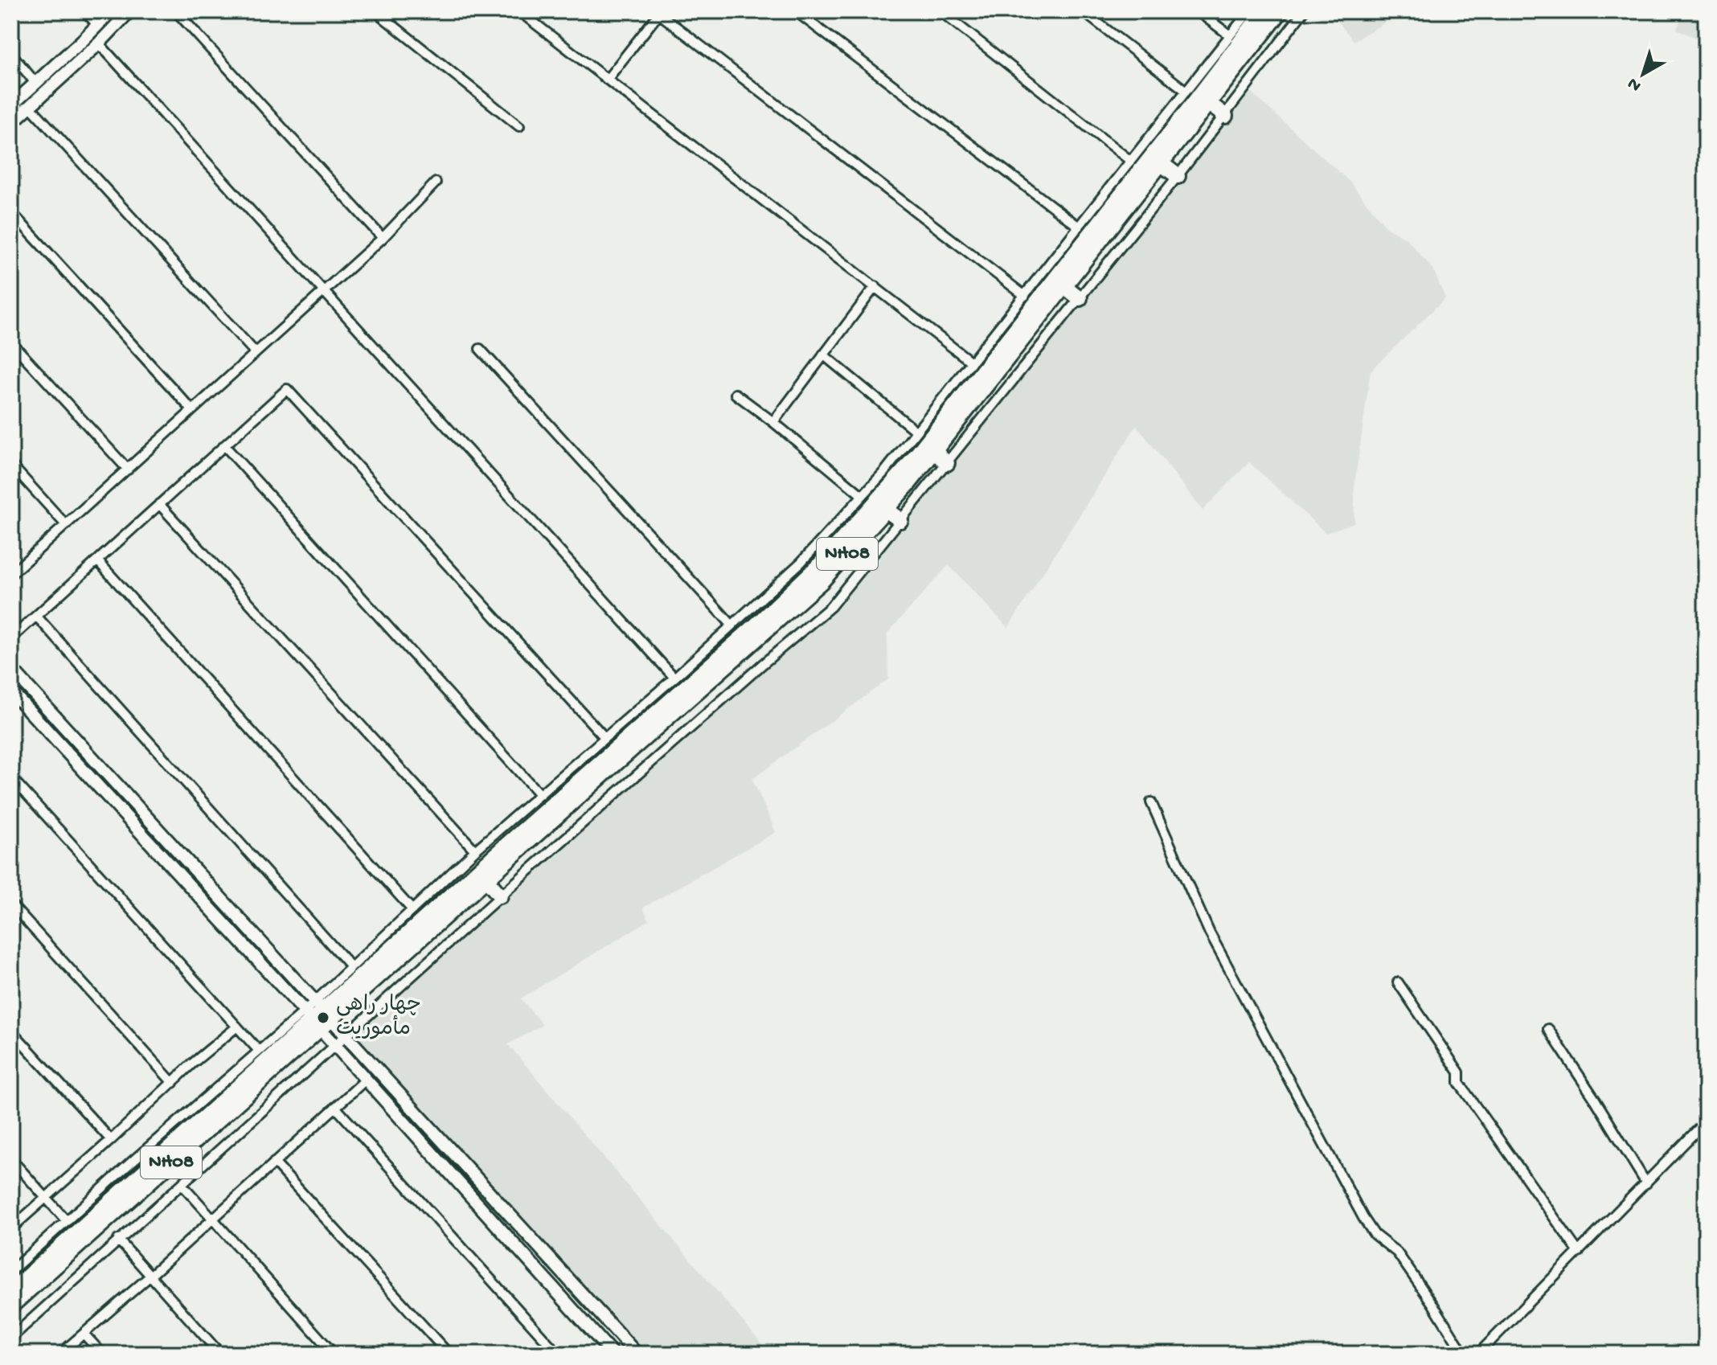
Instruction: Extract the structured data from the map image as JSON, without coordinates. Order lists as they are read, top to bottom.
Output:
{
  "streets": {
    "highway": ["NH08"]
  },
  "places": ["چهار راهی مأموریت"],
  "north": "bottom left"
}
